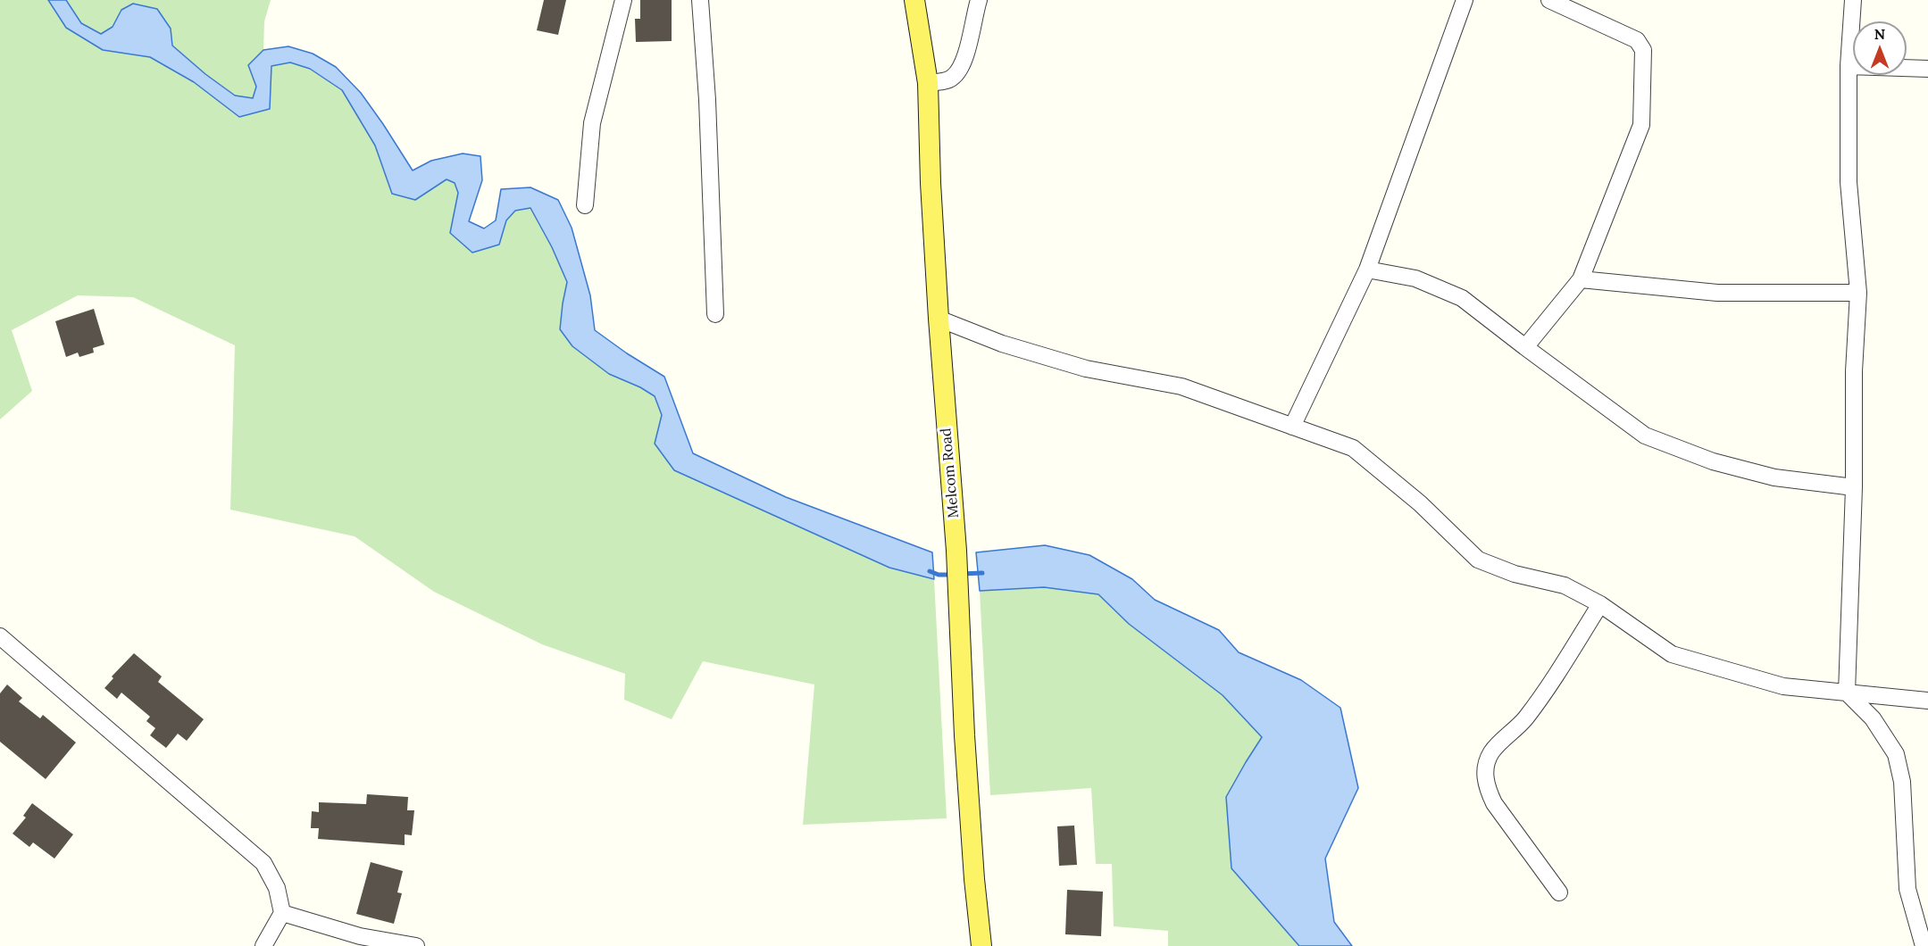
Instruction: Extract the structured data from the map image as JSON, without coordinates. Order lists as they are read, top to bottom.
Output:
{
  "streets": {
    "main road": ["Melcom Road"]
  },
  "north": "top"
}
